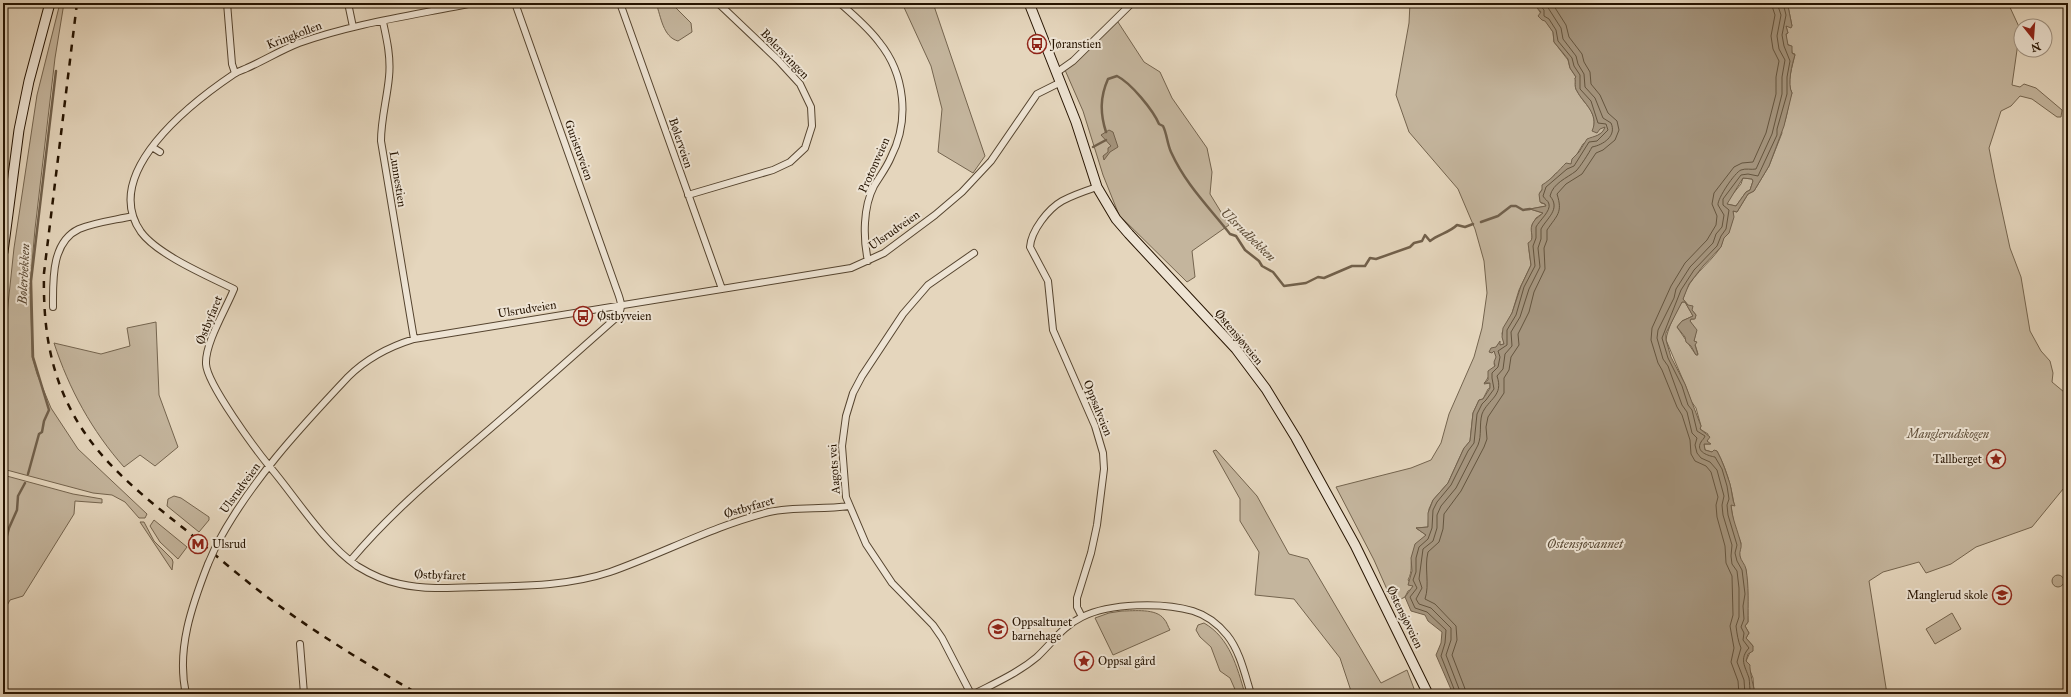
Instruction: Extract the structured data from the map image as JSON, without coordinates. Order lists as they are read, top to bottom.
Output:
{
  "streets": {
    "main road": ["Østensjøveien"],
    "street": [
      "Kringkollen",
      "Bølersvingen",
      "Bølerveien",
      "Guristuveien",
      "Protonveien",
      "Lunnestien",
      "Ulsrudveien",
      "Østbyfaret",
      "Oppsalveien",
      "Aagots vei"
    ]
  },
  "crossings": [
    ["Kringkollen", "Lunnestien"],
    ["Kringkollen", "Østbyfaret"],
    ["Bølersvingen", "Bølerveien"],
    ["Bølerveien", "Ulsrudveien"],
    ["Guristuveien", "Ulsrudveien"],
    ["Protonveien", "Ulsrudveien"],
    ["Lunnestien", "Ulsrudveien"],
    ["Ulsrudveien", "Østbyfaret"],
    ["Ulsrudveien", "Østensjøveien"],
    ["Østbyfaret", "Aagots vei"],
    ["Østensjøveien", "Oppsalveien"]
  ],
  "water": ["Ulsrudbekken", "Bølerbekken", "Østensjøvannet"],
  "parks": ["Manglerudskogen"],
  "places": {
    "bus stop": ["Jøranstien", "Østbyveien"],
    "place": ["Tallberget", "Oppsal gård"],
    "metro station": ["Ulsrud"],
    "school or university": ["Manglerud skole", "Oppsaltunet barnehage"]
  },
  "north": "bottom"
}
